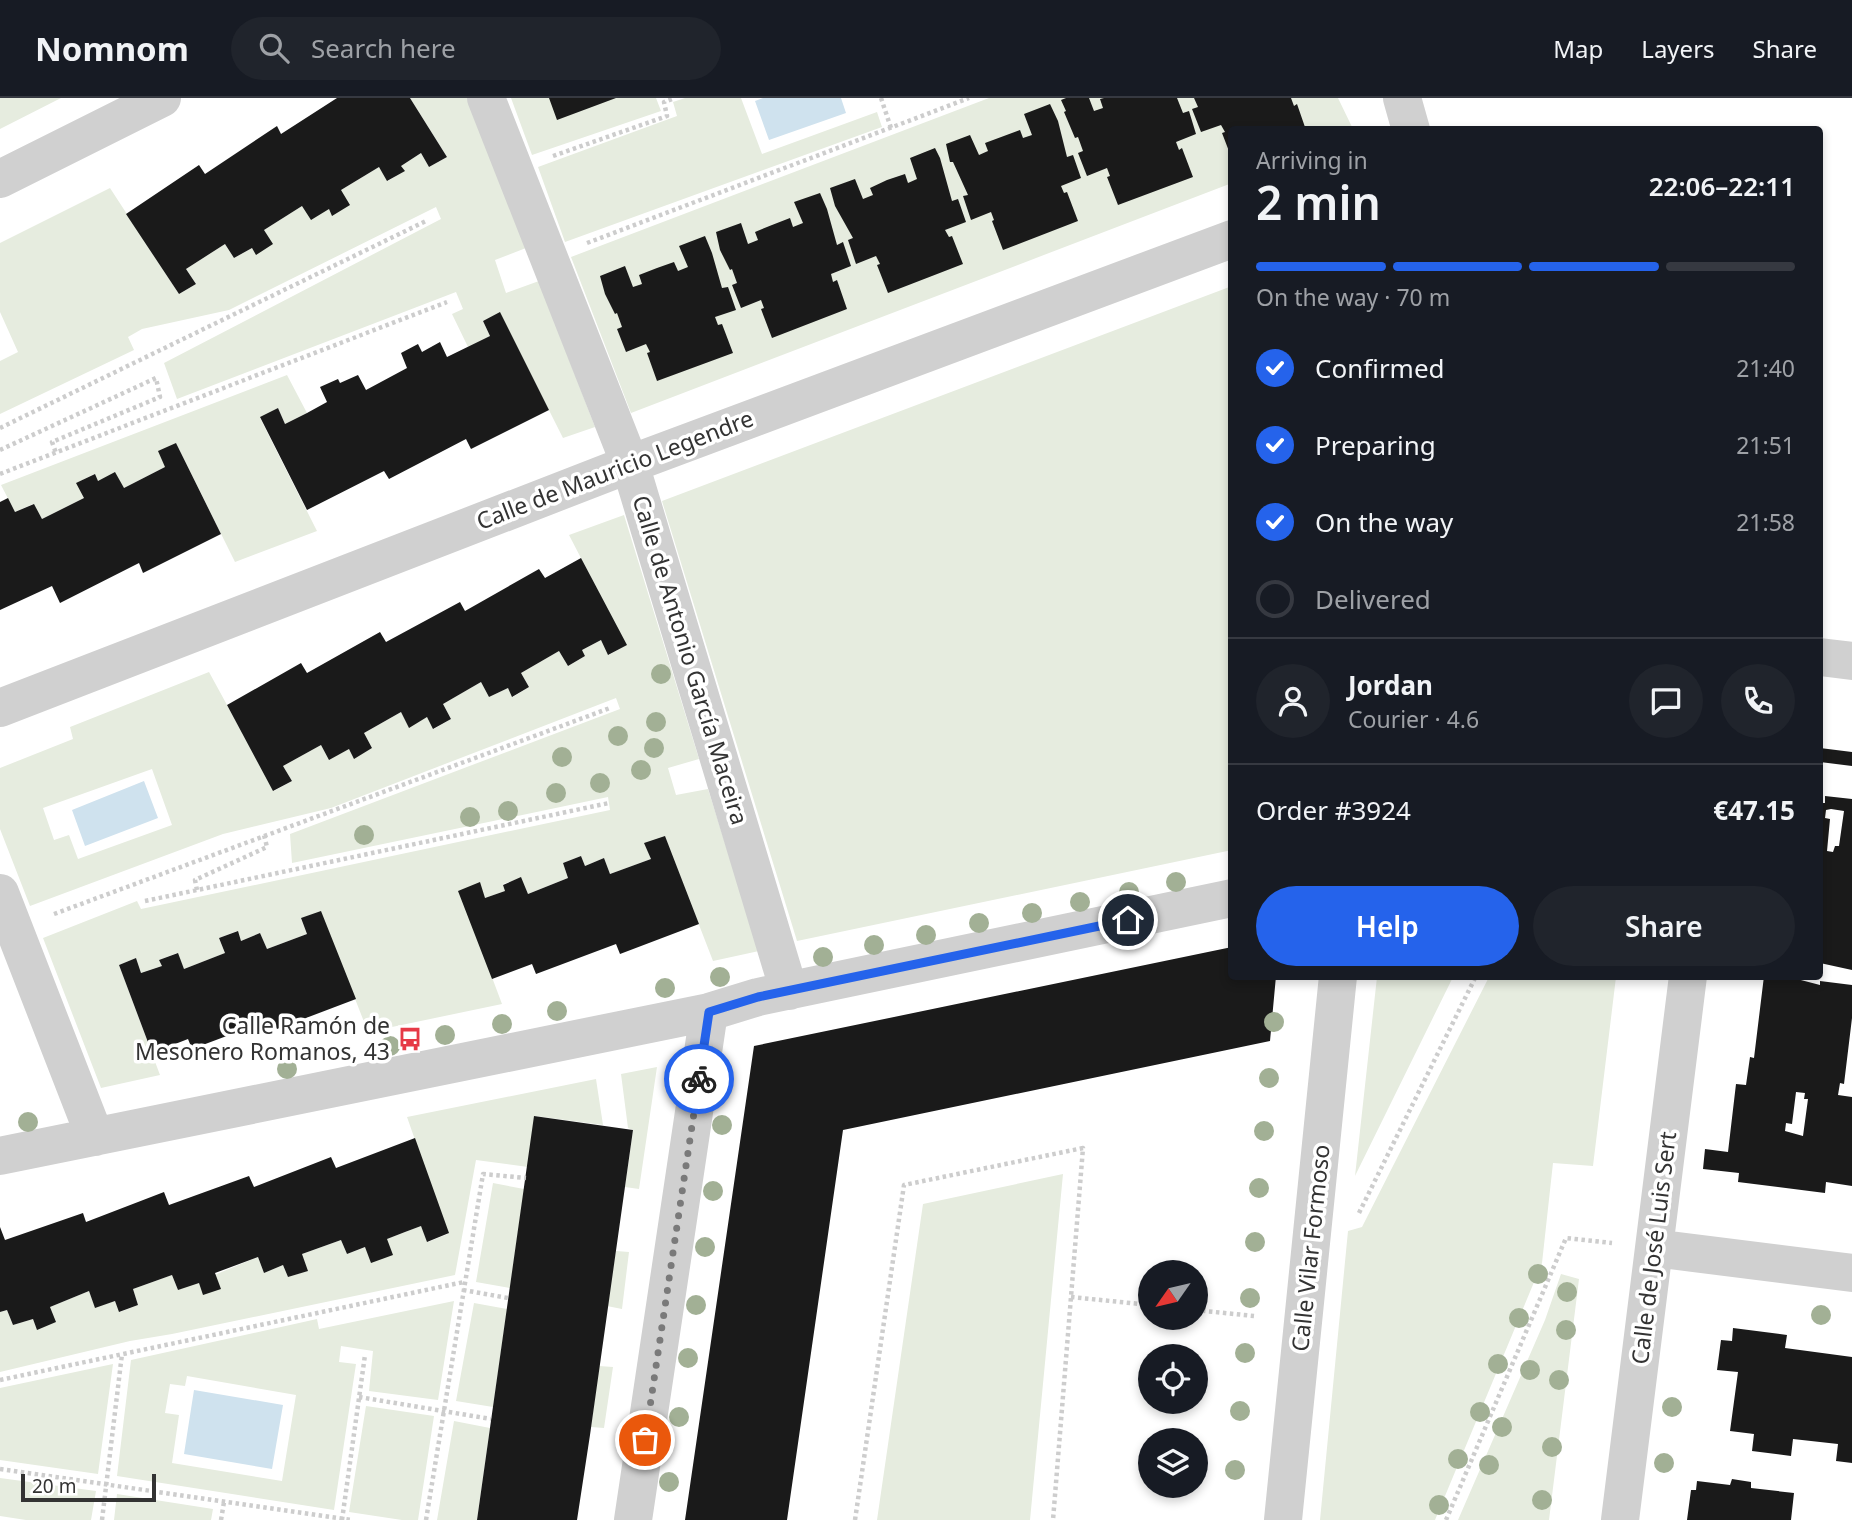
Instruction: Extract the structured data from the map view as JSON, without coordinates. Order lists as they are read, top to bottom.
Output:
{
  "streets": {
    "street": [
      "Calle de Mauricio Legendre",
      "Calle de Antonio García Maceira",
      "Calle Vilar Formoso",
      "Calle de José Luis Sert"
    ]
  },
  "crossings": [
    ["Calle de Mauricio Legendre", "Calle de Antonio García Maceira"]
  ],
  "places": {
    "bus stop": ["Calle Ramón de Mesonero Romanos, 43"]
  },
  "scale_bar": "20 m",
  "north": "bottom left",
  "page": {
    "header": "Nomnom",
    "search": "Search here",
    "nav": ["Map", "Layers", "Share"],
    "heading": ["2 min", "Arriving in", "22:06–22:11"],
    "panel": [
      "Jordan",
      "Courier · 4.6",
      "Order #3924",
      "€47.15"
    ],
    "bar": "On the way · 70 m",
    "list": [
      ["Confirmed", "21:40"],
      ["Preparing", "21:51"],
      ["On the way", "21:58"],
      "Delivered"
    ],
    "buttons": ["Help", "Share"],
    "scale": "20 m"
  }
}
